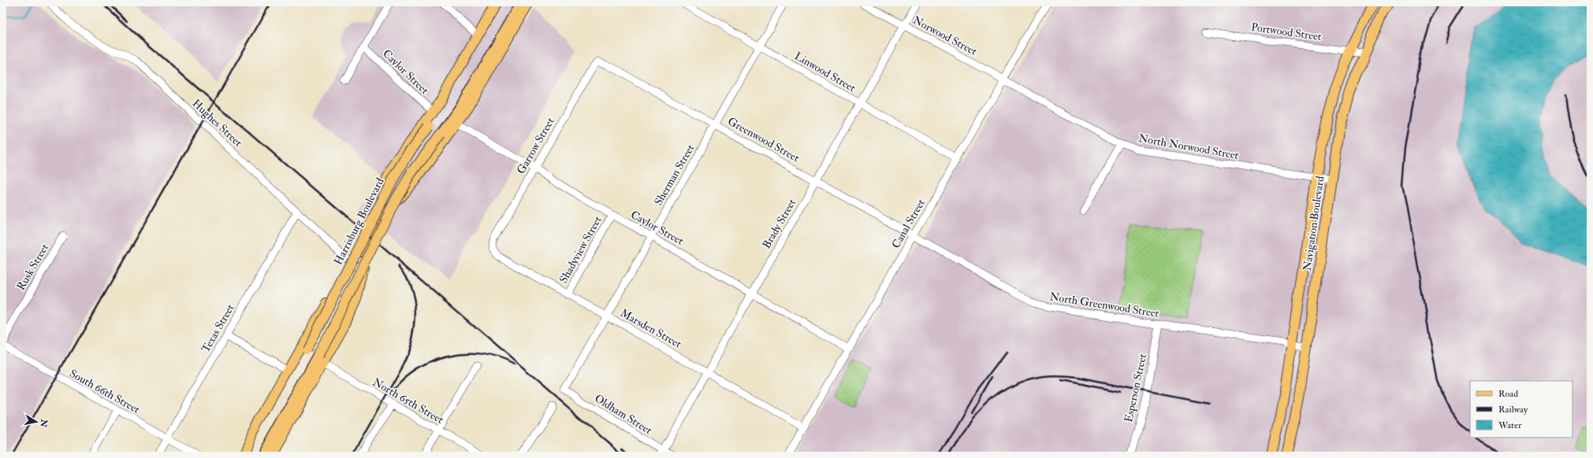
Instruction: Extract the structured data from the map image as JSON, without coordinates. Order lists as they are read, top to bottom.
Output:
{
  "streets": {
    "main road": ["Harrisburg Boulevard", "Navigation Boulevard"],
    "street": [
      "Portwood Street",
      "Norwood Street",
      "Caylor Street",
      "Linwood Street",
      "Hughes Street",
      "Greenwood Street",
      "Garrow Street",
      "North Norwood Street",
      "Sherman Street",
      "Brady Street",
      "Canal Street",
      "Shadyview Street",
      "Rusk Street",
      "North Greenwood Street",
      "Texas Street",
      "Marsden Street",
      "Esperson Street",
      "South 66th Street",
      "North 65th Street",
      "Oldham Street"
    ]
  },
  "crossings": [
    ["Portwood Street", "Navigation Boulevard"],
    ["Norwood Street", "North Norwood Street"],
    ["Norwood Street", "Brady Street"],
    ["Norwood Street", "Canal Street"],
    ["Caylor Street", "Garrow Street"],
    ["Caylor Street", "Sherman Street"],
    ["Caylor Street", "Brady Street"],
    ["Caylor Street", "Canal Street"],
    ["Caylor Street", "Shadyview Street"],
    ["Linwood Street", "Sherman Street"],
    ["Linwood Street", "Brady Street"],
    ["Linwood Street", "Canal Street"],
    ["Hughes Street", "Texas Street"],
    ["Greenwood Street", "Garrow Street"],
    ["Greenwood Street", "Sherman Street"],
    ["Greenwood Street", "Brady Street"],
    ["Greenwood Street", "Canal Street"],
    ["Greenwood Street", "North Greenwood Street"],
    ["Garrow Street", "Marsden Street"],
    ["North Norwood Street", "Canal Street"],
    ["North Norwood Street", "Navigation Boulevard"],
    ["Sherman Street", "Marsden Street"],
    ["Sherman Street", "Oldham Street"],
    ["Brady Street", "Marsden Street"],
    ["Brady Street", "Oldham Street"],
    ["Canal Street", "North Greenwood Street"],
    ["Canal Street", "Marsden Street"],
    ["Navigation Boulevard", "North Greenwood Street"],
    ["Shadyview Street", "Marsden Street"],
    ["North Greenwood Street", "Esperson Street"],
    ["Texas Street", "South 66th Street"]
  ],
  "legend": ["Road", "Railway", "Water"],
  "north": "right"
}
